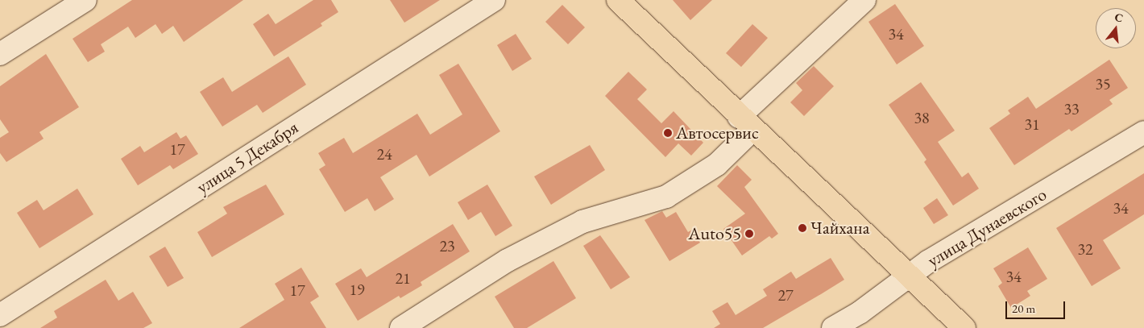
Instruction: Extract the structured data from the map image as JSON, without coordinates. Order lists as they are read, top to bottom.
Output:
{
  "streets": {
    "street": ["улица 5 Декабря", "улица Дунаевского"]
  },
  "places": ["Автосервис", "Чайхана", "Auto55"],
  "house_numbers": [
    "34",
    "35",
    "33",
    "38",
    "31",
    "17",
    "24",
    "34",
    "23",
    "32",
    "34",
    "21",
    "19",
    "17",
    "27"
  ],
  "scale_bar": "20 m",
  "north": "top"
}
